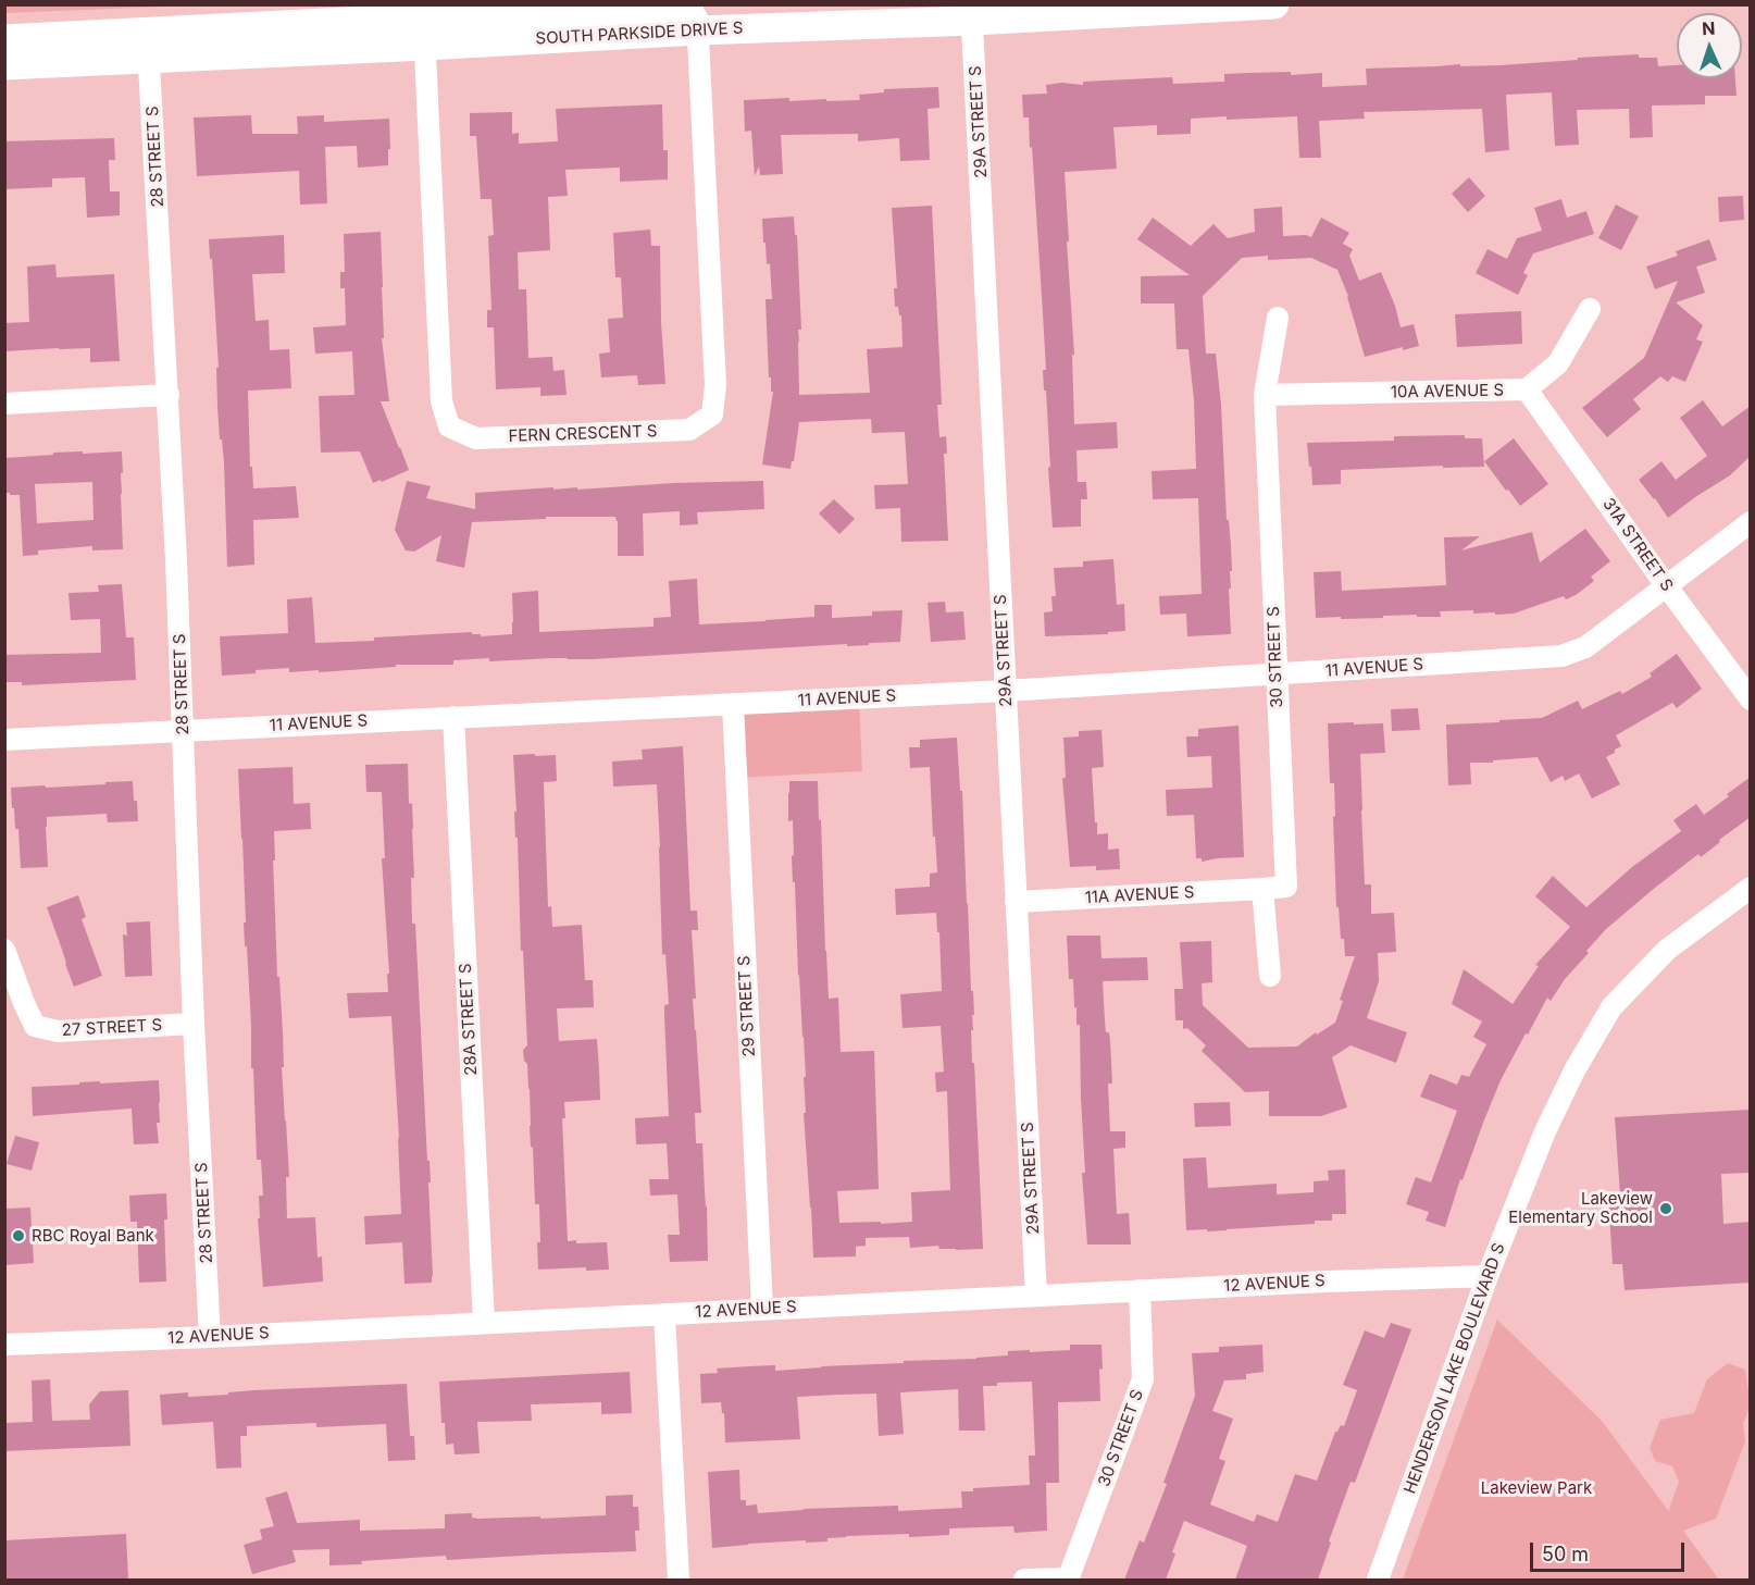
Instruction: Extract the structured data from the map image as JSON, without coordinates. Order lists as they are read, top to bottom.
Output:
{
  "streets": {
    "main road": ["SOUTH PARKSIDE DRIVE S"],
    "street": [
      "29A STREET S",
      "28 STREET S",
      "10A AVENUE S",
      "FERN CRESCENT S",
      "31A STREET S",
      "30 STREET S",
      "11 AVENUE S",
      "11A AVENUE S",
      "29 STREET S",
      "28A STREET S",
      "27 STREET S",
      "12 AVENUE S",
      "HENDERSON LAKE BOULEVARD S"
    ]
  },
  "crossings": [
    ["SOUTH PARKSIDE DRIVE S", "29A STREET S"],
    ["SOUTH PARKSIDE DRIVE S", "28 STREET S"],
    ["SOUTH PARKSIDE DRIVE S", "FERN CRESCENT S"],
    ["29A STREET S", "11 AVENUE S"],
    ["29A STREET S", "11A AVENUE S"],
    ["29A STREET S", "12 AVENUE S"],
    ["28 STREET S", "11 AVENUE S"],
    ["28 STREET S", "27 STREET S"],
    ["28 STREET S", "12 AVENUE S"],
    ["10A AVENUE S", "31A STREET S"],
    ["10A AVENUE S", "30 STREET S"],
    ["31A STREET S", "11 AVENUE S"],
    ["30 STREET S", "11 AVENUE S"],
    ["30 STREET S", "11A AVENUE S"],
    ["30 STREET S", "12 AVENUE S"],
    ["11 AVENUE S", "29 STREET S"],
    ["11 AVENUE S", "28A STREET S"],
    ["29 STREET S", "12 AVENUE S"],
    ["28A STREET S", "12 AVENUE S"],
    ["12 AVENUE S", "HENDERSON LAKE BOULEVARD S"]
  ],
  "parks": ["Lakeview Park"],
  "places": ["Lakeview Elementary School", "RBC Royal Bank"],
  "scale_bar": "50 m",
  "north": "top"
}
